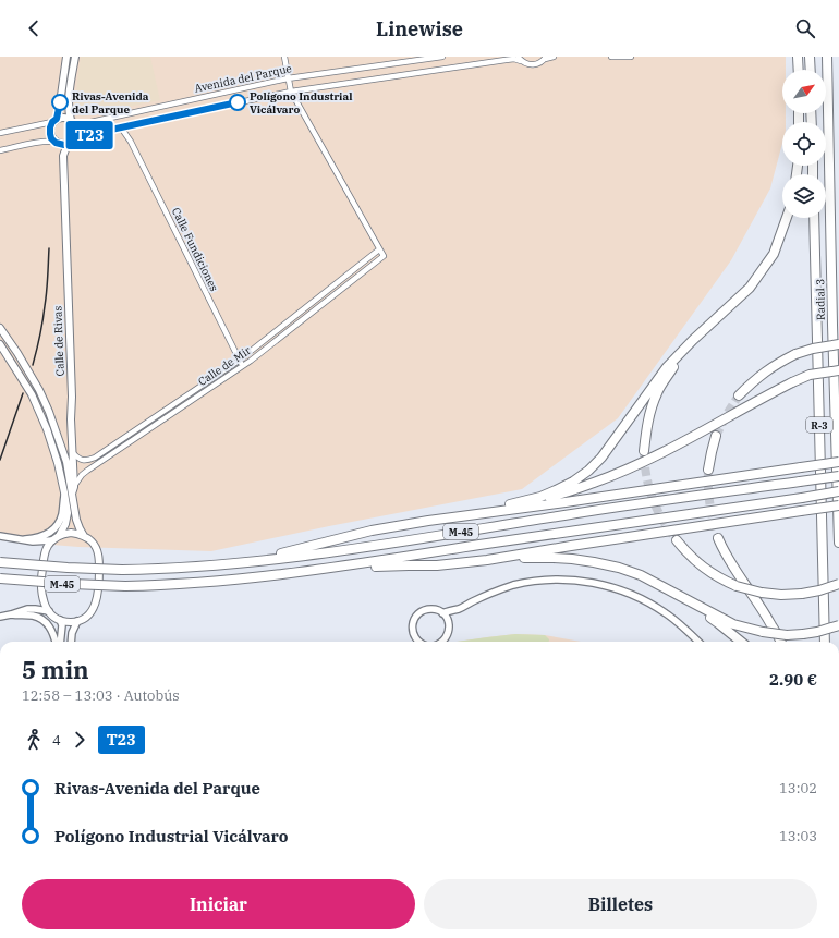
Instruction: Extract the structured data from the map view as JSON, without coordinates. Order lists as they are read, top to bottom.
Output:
{
  "streets": {
    "highway": ["Radial 3", "R-3", "M-45"],
    "main road": ["Calle de Rivas"],
    "street": ["Avenida del Parque", "Calle Fundiciones", "Calle de Mir"]
  },
  "crossings": [
    ["Avenida del Parque", "Calle Fundiciones"],
    ["Avenida del Parque", "Calle de Rivas"],
    ["Calle Fundiciones", "Calle de Mir"],
    ["Calle de Rivas", "Calle de Mir"]
  ],
  "places": ["Rivas-Avenida del Parque", "Polígono Industrial Vicálvaro"],
  "lines": ["bus line T23"],
  "north": "top right",
  "page": {
    "header": "Linewise",
    "on_map": "T23",
    "heading": ["5 min", "12:58 – 13:03 · Autobús", "2.90 €"],
    "legs": ["4", "T23"],
    "list": [
      {
        "name": "Rivas-Avenida del Parque",
        "value": "13:02"
      },
      {
        "name": "Polígono Industrial Vicálvaro",
        "value": "13:03"
      }
    ],
    "buttons": ["Iniciar", "Billetes"]
  }
}
